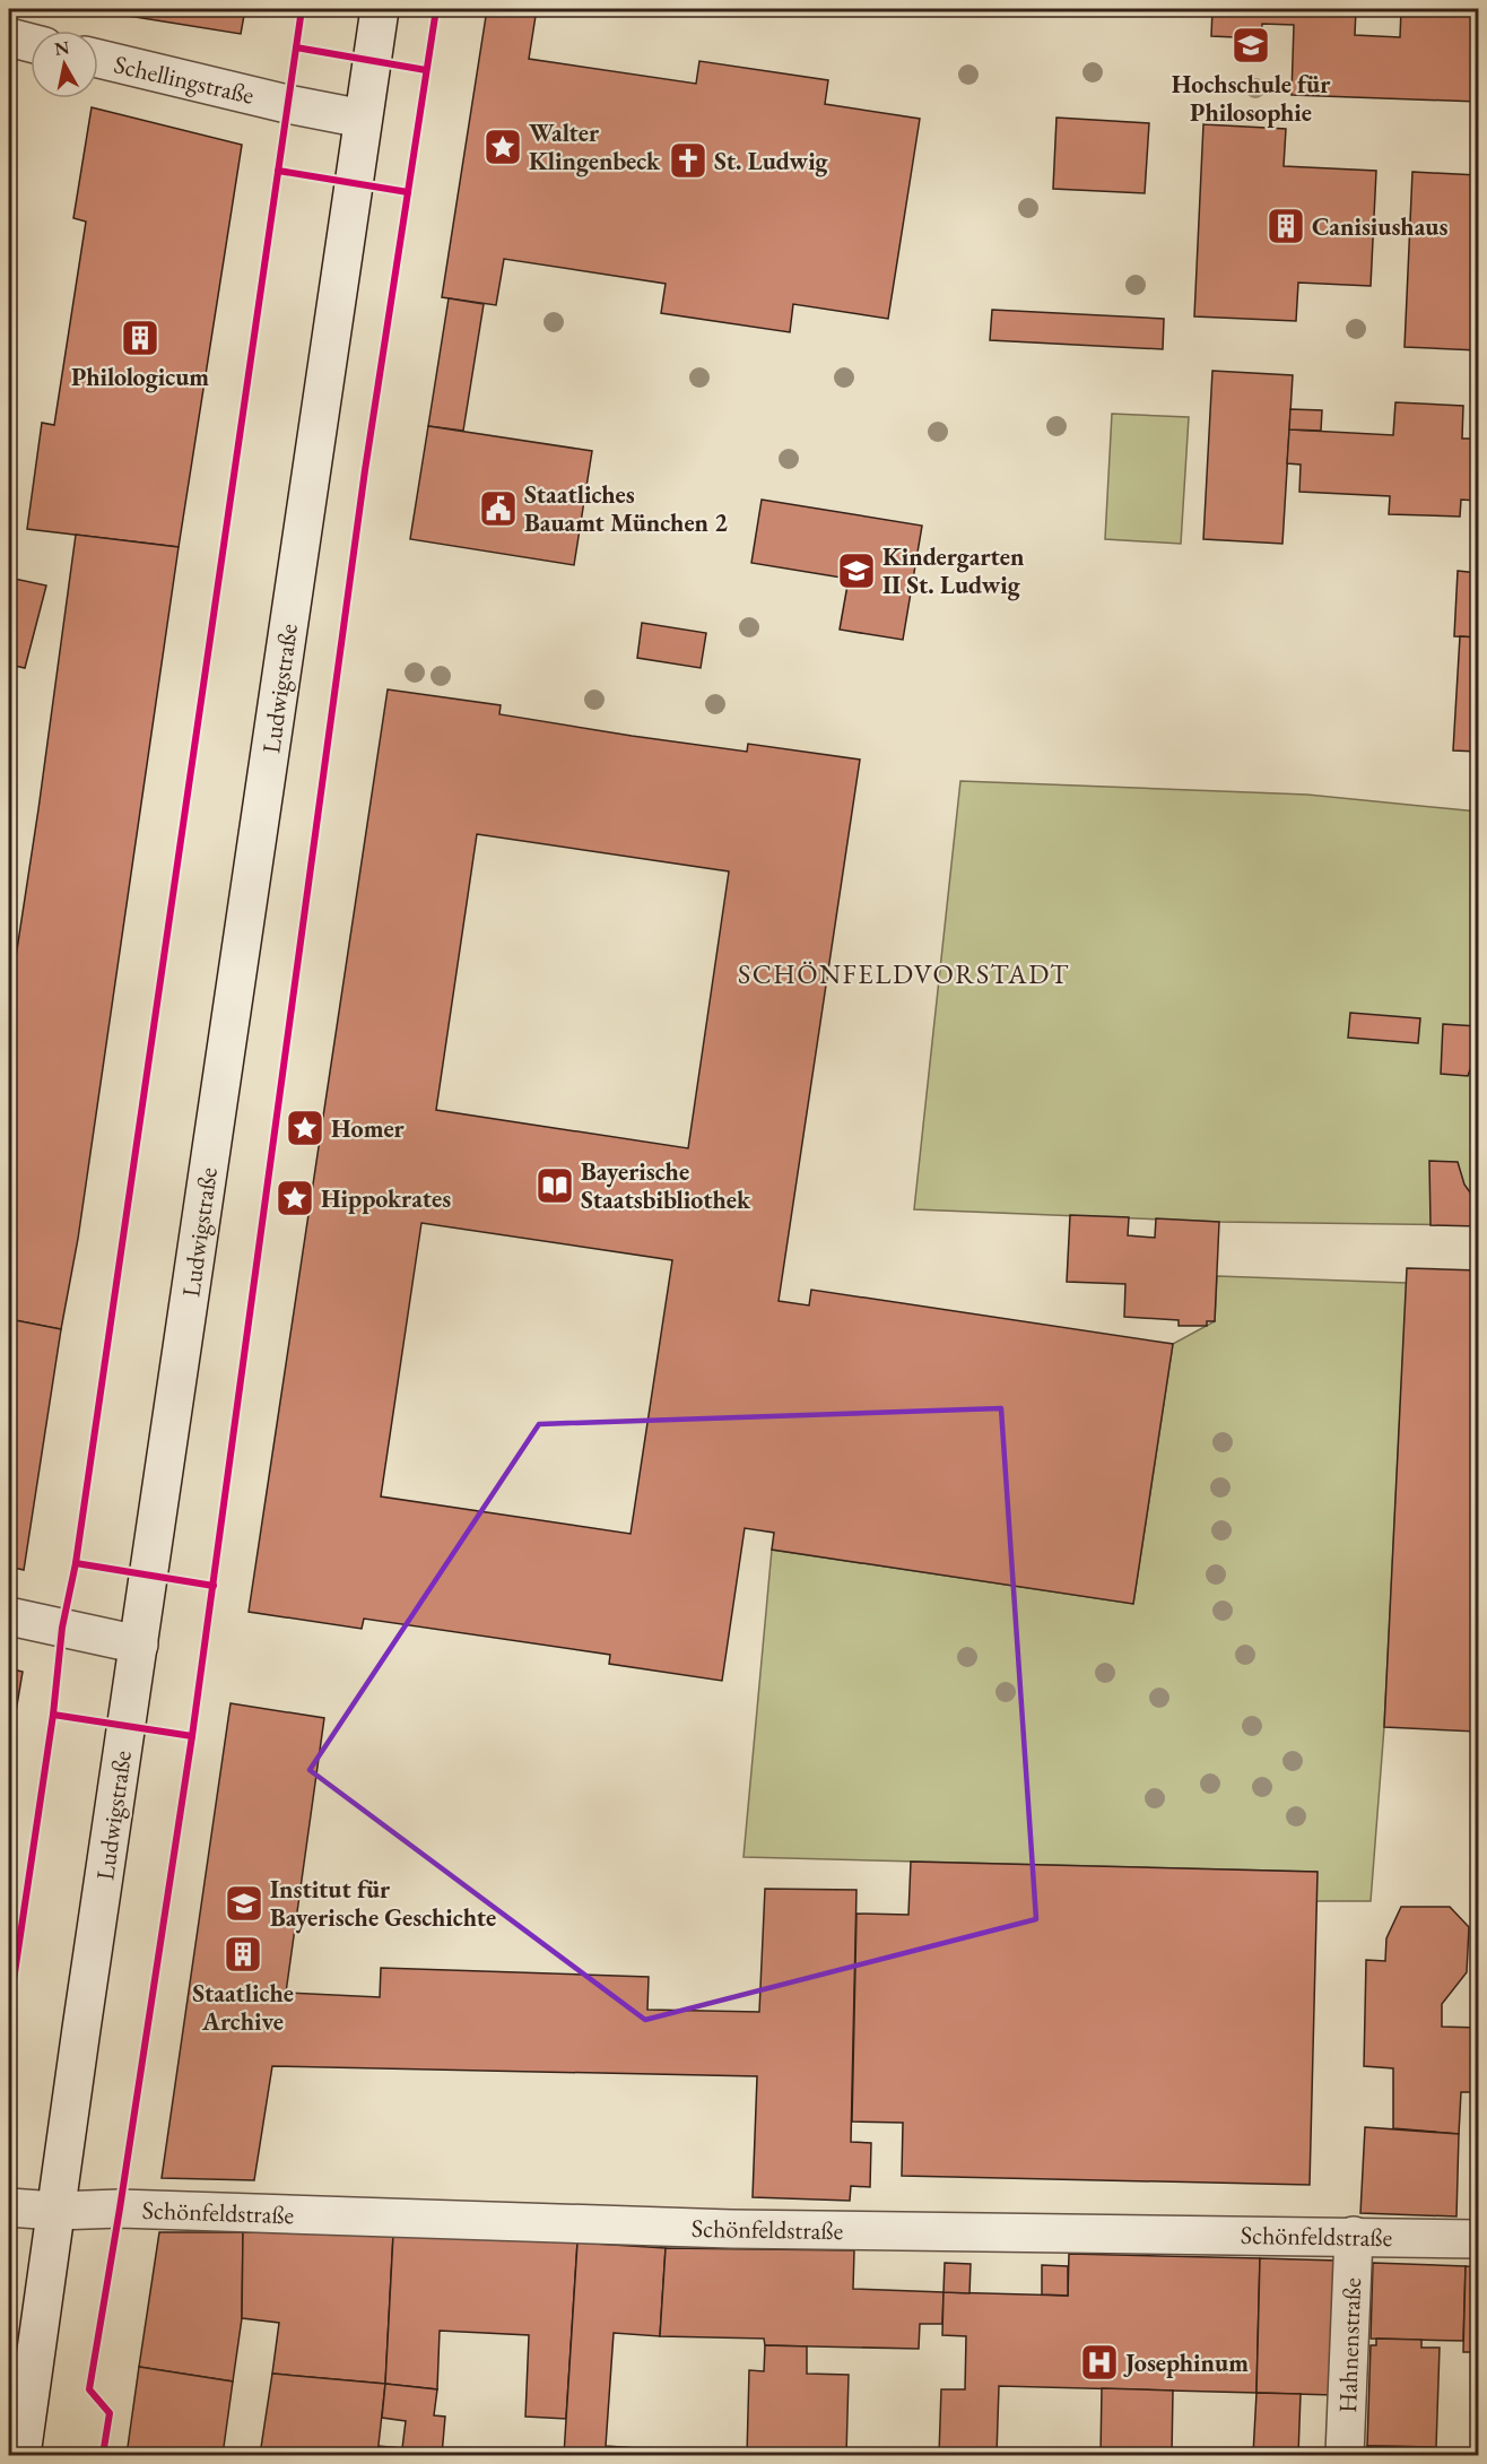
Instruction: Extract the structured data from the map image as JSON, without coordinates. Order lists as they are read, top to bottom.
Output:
{
  "streets": {
    "main road": [
      "Schellingstraße",
      "Ludwigstraße",
      "Schönfeldstraße",
      "Hahnenstraße"
    ]
  },
  "crossings": [
    ["Schellingstraße", "Ludwigstraße"],
    ["Ludwigstraße", "Schönfeldstraße"],
    ["Schönfeldstraße", "Hahnenstraße"]
  ],
  "districts": ["SCHÖNFELDVORSTADT"],
  "places": {
    "school or university": ["Hochschule für Philosophie", "Kindergarten II St. Ludwig", "Institut für Bayerische Geschichte"],
    "place": ["Walter Klingenbeck", "Homer", "Hippokrates"],
    "church": ["St. Ludwig"],
    "building": ["Canisiushaus", "Philologicum", "Staatliche Archive"],
    "public building": ["Staatliches Bauamt München 2"],
    "library": ["Bayerische Staatsbibliothek"],
    "hospital": ["Josephinum"]
  },
  "north": "top"
}
